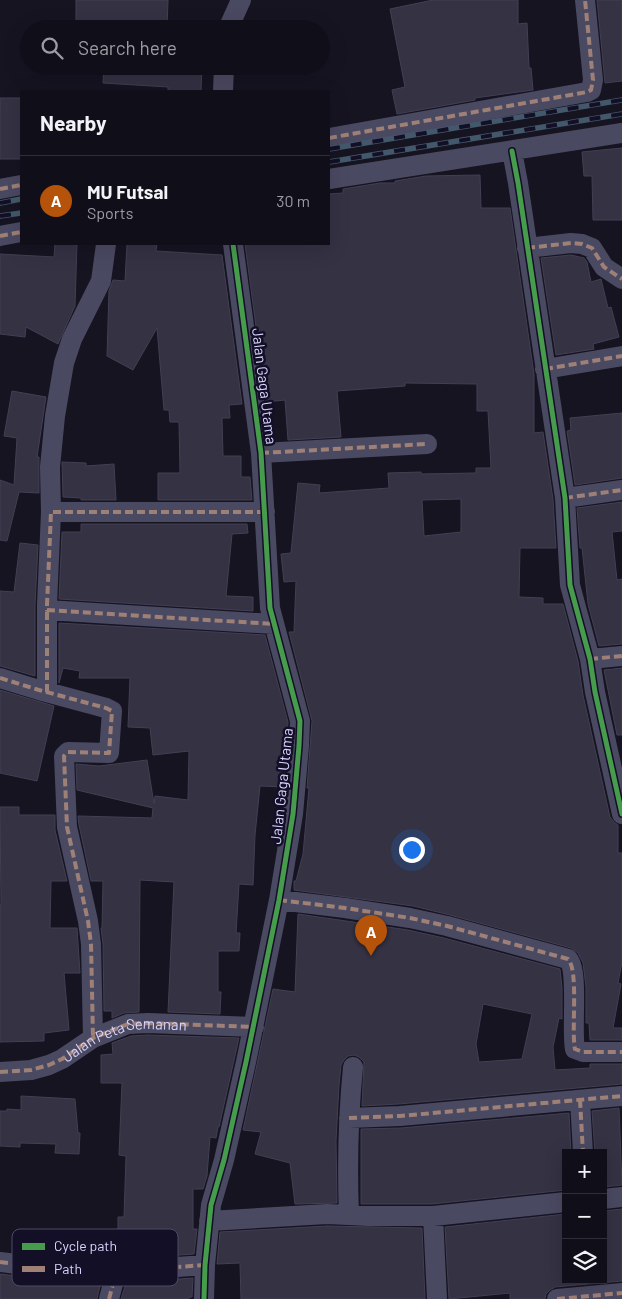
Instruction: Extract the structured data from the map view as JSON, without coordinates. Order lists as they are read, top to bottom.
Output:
{
  "streets": {
    "street": ["Jalan Gaga Utama", "Jalan Peta Semanan"]
  },
  "crossings": [
    ["Jalan Gaga Utama", "Jalan Peta Semanan"]
  ],
  "legend": ["Cycle path", "Path"],
  "page": {
    "search": "Search here",
    "heading": "Nearby",
    "list": [
      {
        "mark": "A",
        "name": "MU Futsal",
        "note": "Sports",
        "value": "30 m"
      }
    ],
    "pins": "A",
    "map_buttons": ["+", "−"]
  }
}
